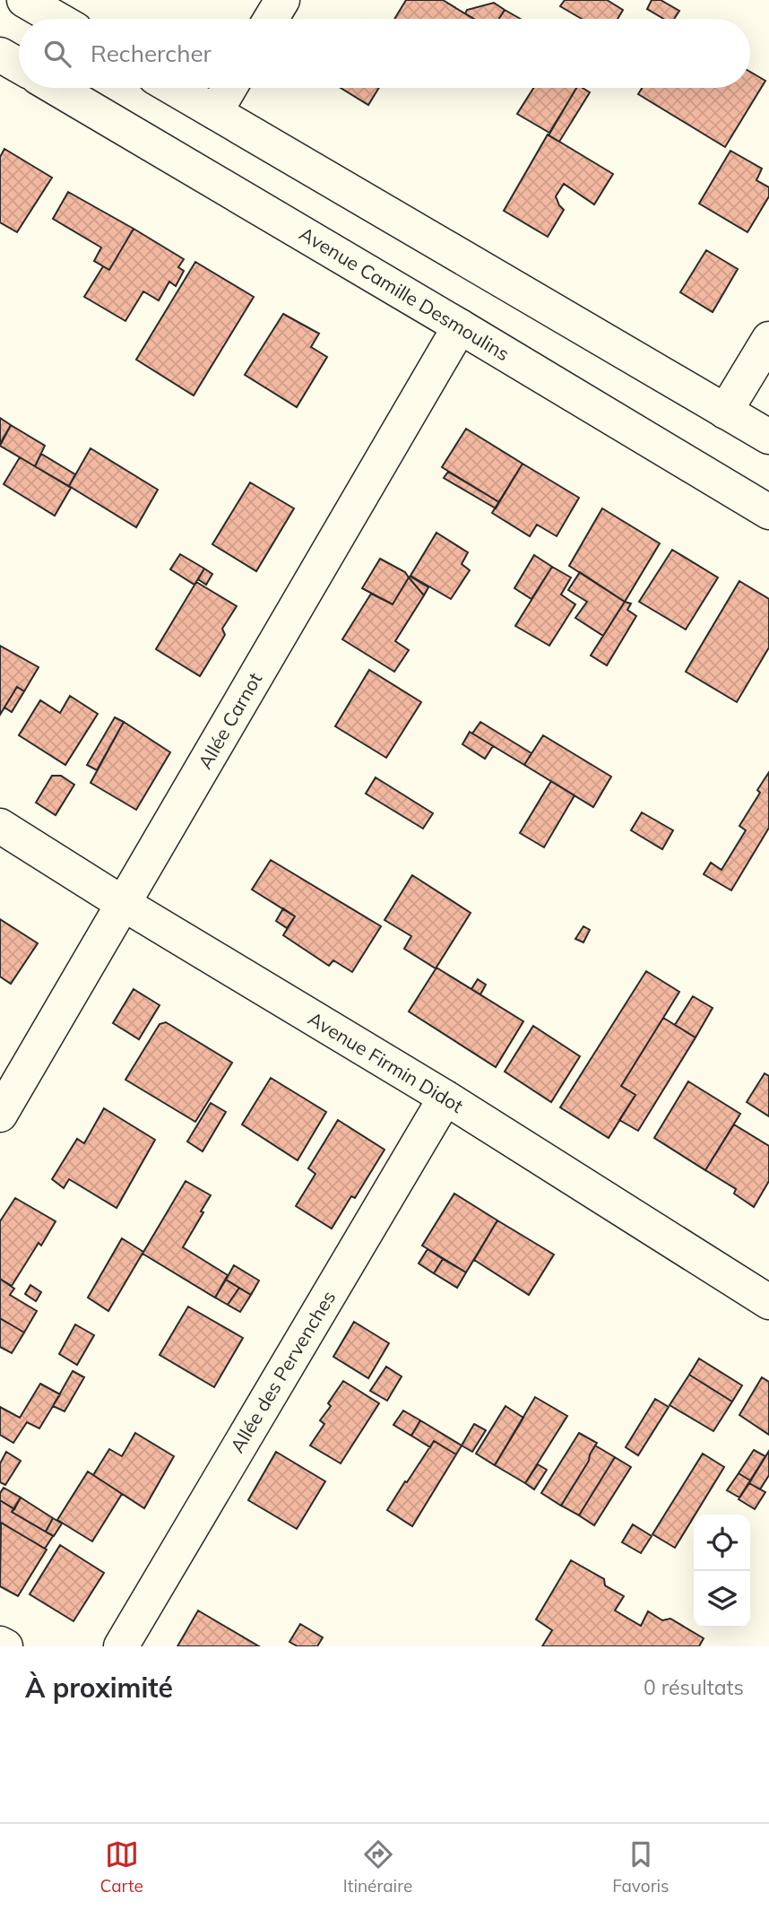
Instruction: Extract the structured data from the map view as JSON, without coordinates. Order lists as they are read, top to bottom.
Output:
{
  "streets": {
    "street": [
      "Avenue Camille Desmoulins",
      "Allée Carnot",
      "Avenue Firmin Didot",
      "Allée des Pervenches"
    ]
  },
  "crossings": [
    ["Avenue Camille Desmoulins", "Allée Carnot"],
    ["Allée Carnot", "Avenue Firmin Didot"],
    ["Avenue Firmin Didot", "Allée des Pervenches"]
  ],
  "page": {
    "search": "Rechercher",
    "heading": ["À proximité", "0 résultats"],
    "nav": ["Carte", "Itinéraire", "Favoris"]
  }
}
